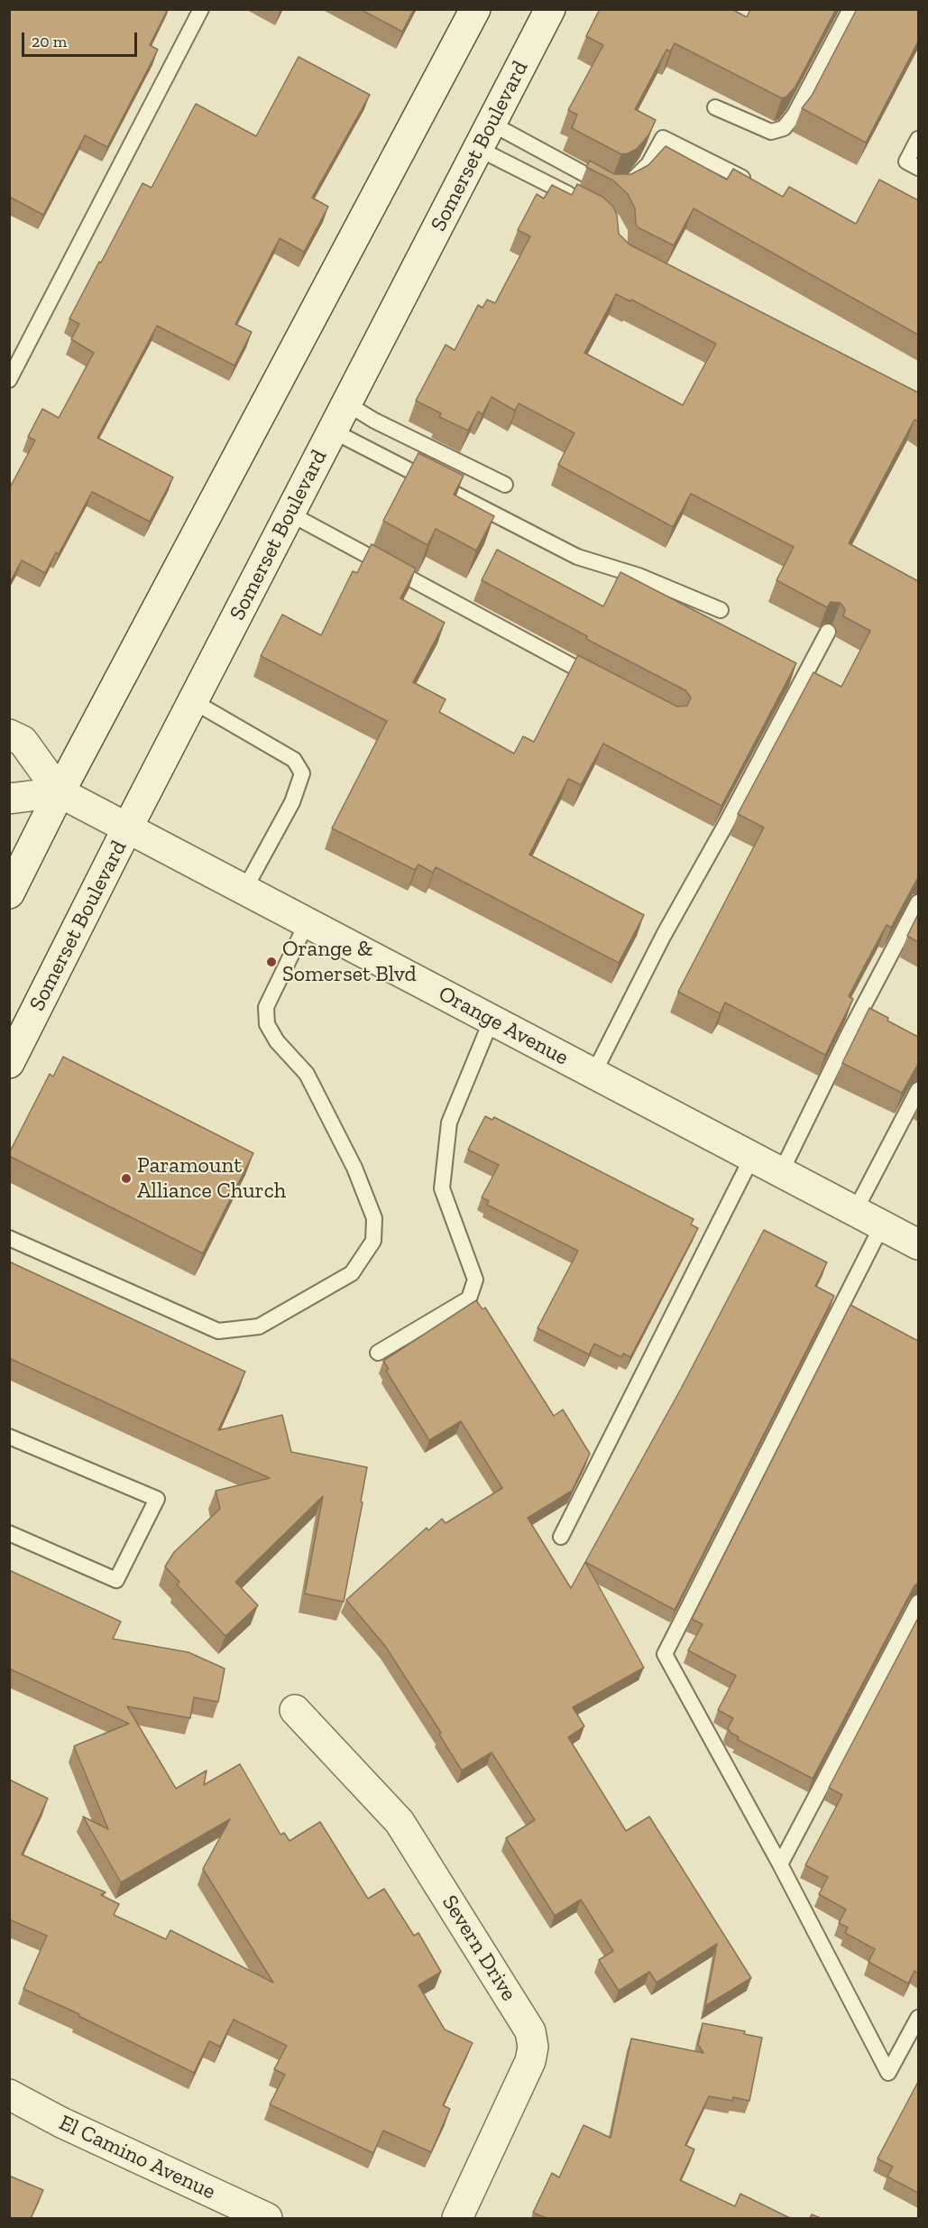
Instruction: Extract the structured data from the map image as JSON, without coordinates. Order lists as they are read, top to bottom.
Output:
{
  "streets": {
    "main road": [
      "Somerset Boulevard",
      "Orange Avenue",
      "Severn Drive",
      "El Camino Avenue"
    ]
  },
  "crossings": [
    ["Somerset Boulevard", "Orange Avenue"]
  ],
  "places": ["Orange & Somerset Blvd", "Paramount Alliance Church"],
  "scale_bar": "20 m"
}
